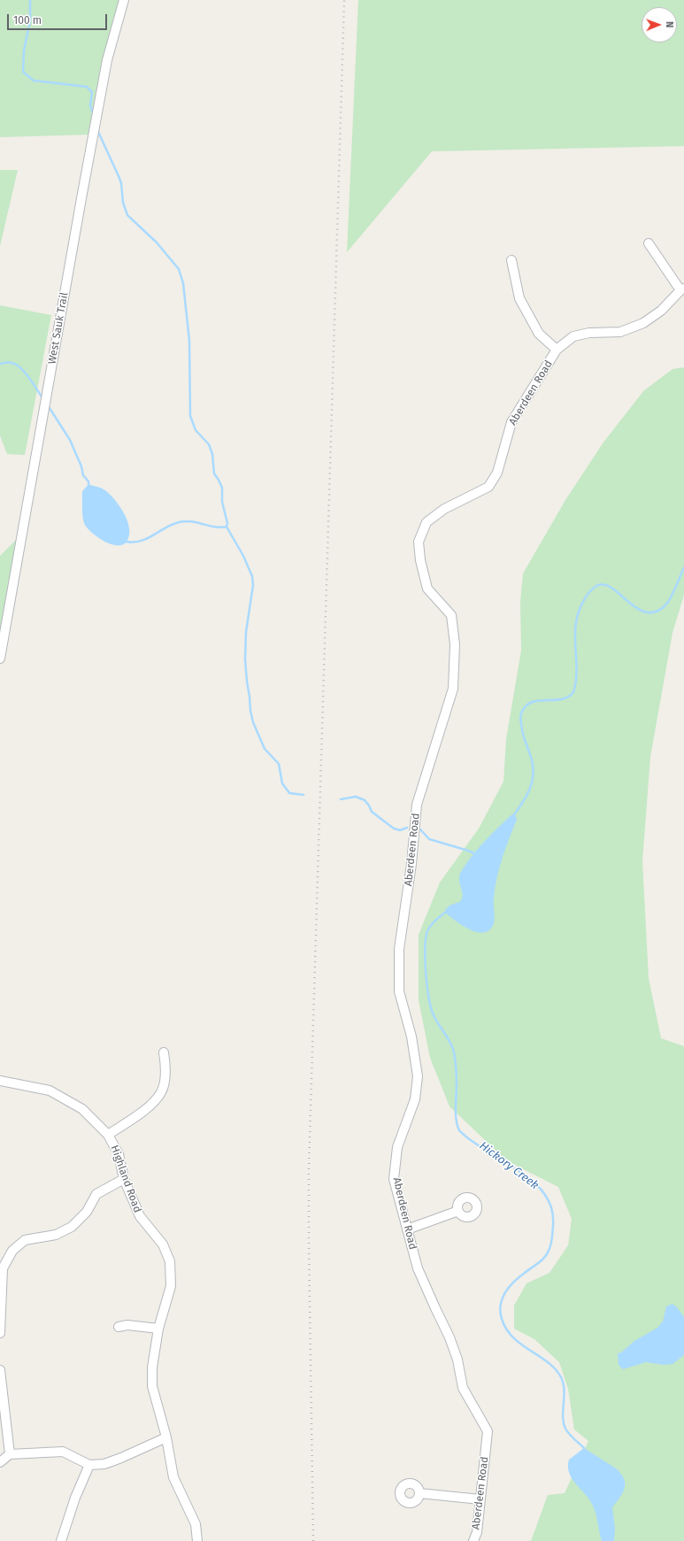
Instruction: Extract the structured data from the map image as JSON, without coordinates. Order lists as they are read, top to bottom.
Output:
{
  "streets": {
    "street": ["West Sauk Trail", "Aberdeen Road", "Highland Road"]
  },
  "water": ["Hickory Creek"],
  "scale_bar": "100 m",
  "north": "right"
}
